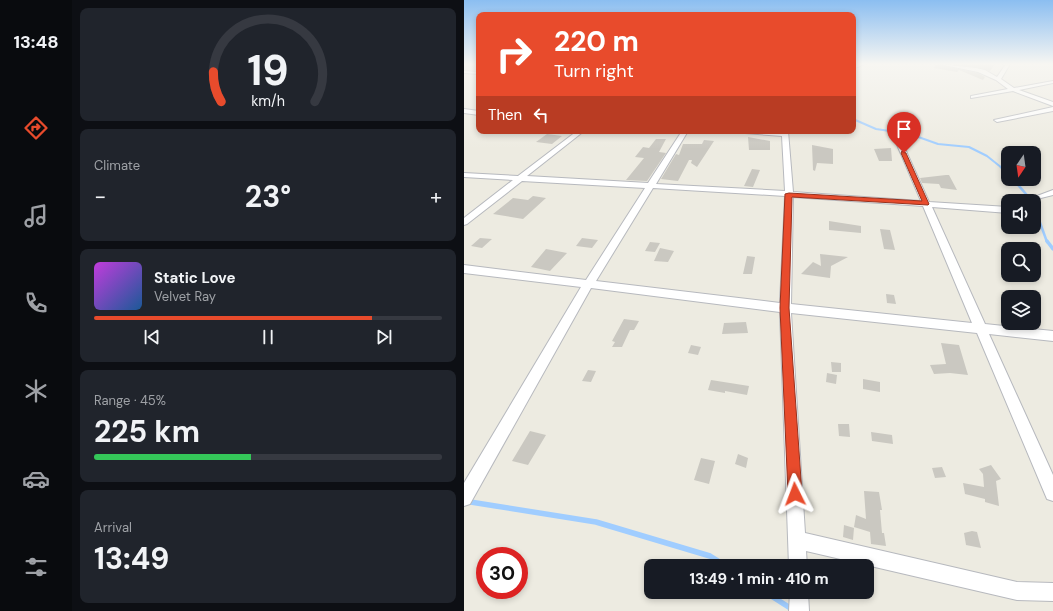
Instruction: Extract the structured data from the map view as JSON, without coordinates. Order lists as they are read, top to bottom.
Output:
{
  "north": "bottom",
  "page": {
    "tabs": "13:48",
    "turn": ["220 m", "Turn right"],
    "then": "Then",
    "tile": [
      "Climate",
      ["Range · 45%", "225 km"],
      ["Arrival", "13:49"]
    ],
    "heat": ["−", "23°", "+"],
    "song": ["Static Love", "Velvet Ray"],
    "limit": "30",
    "trip": "13:49 · 1 min · 410 m",
    "gauge": ["19", "km/h"]
  }
}
